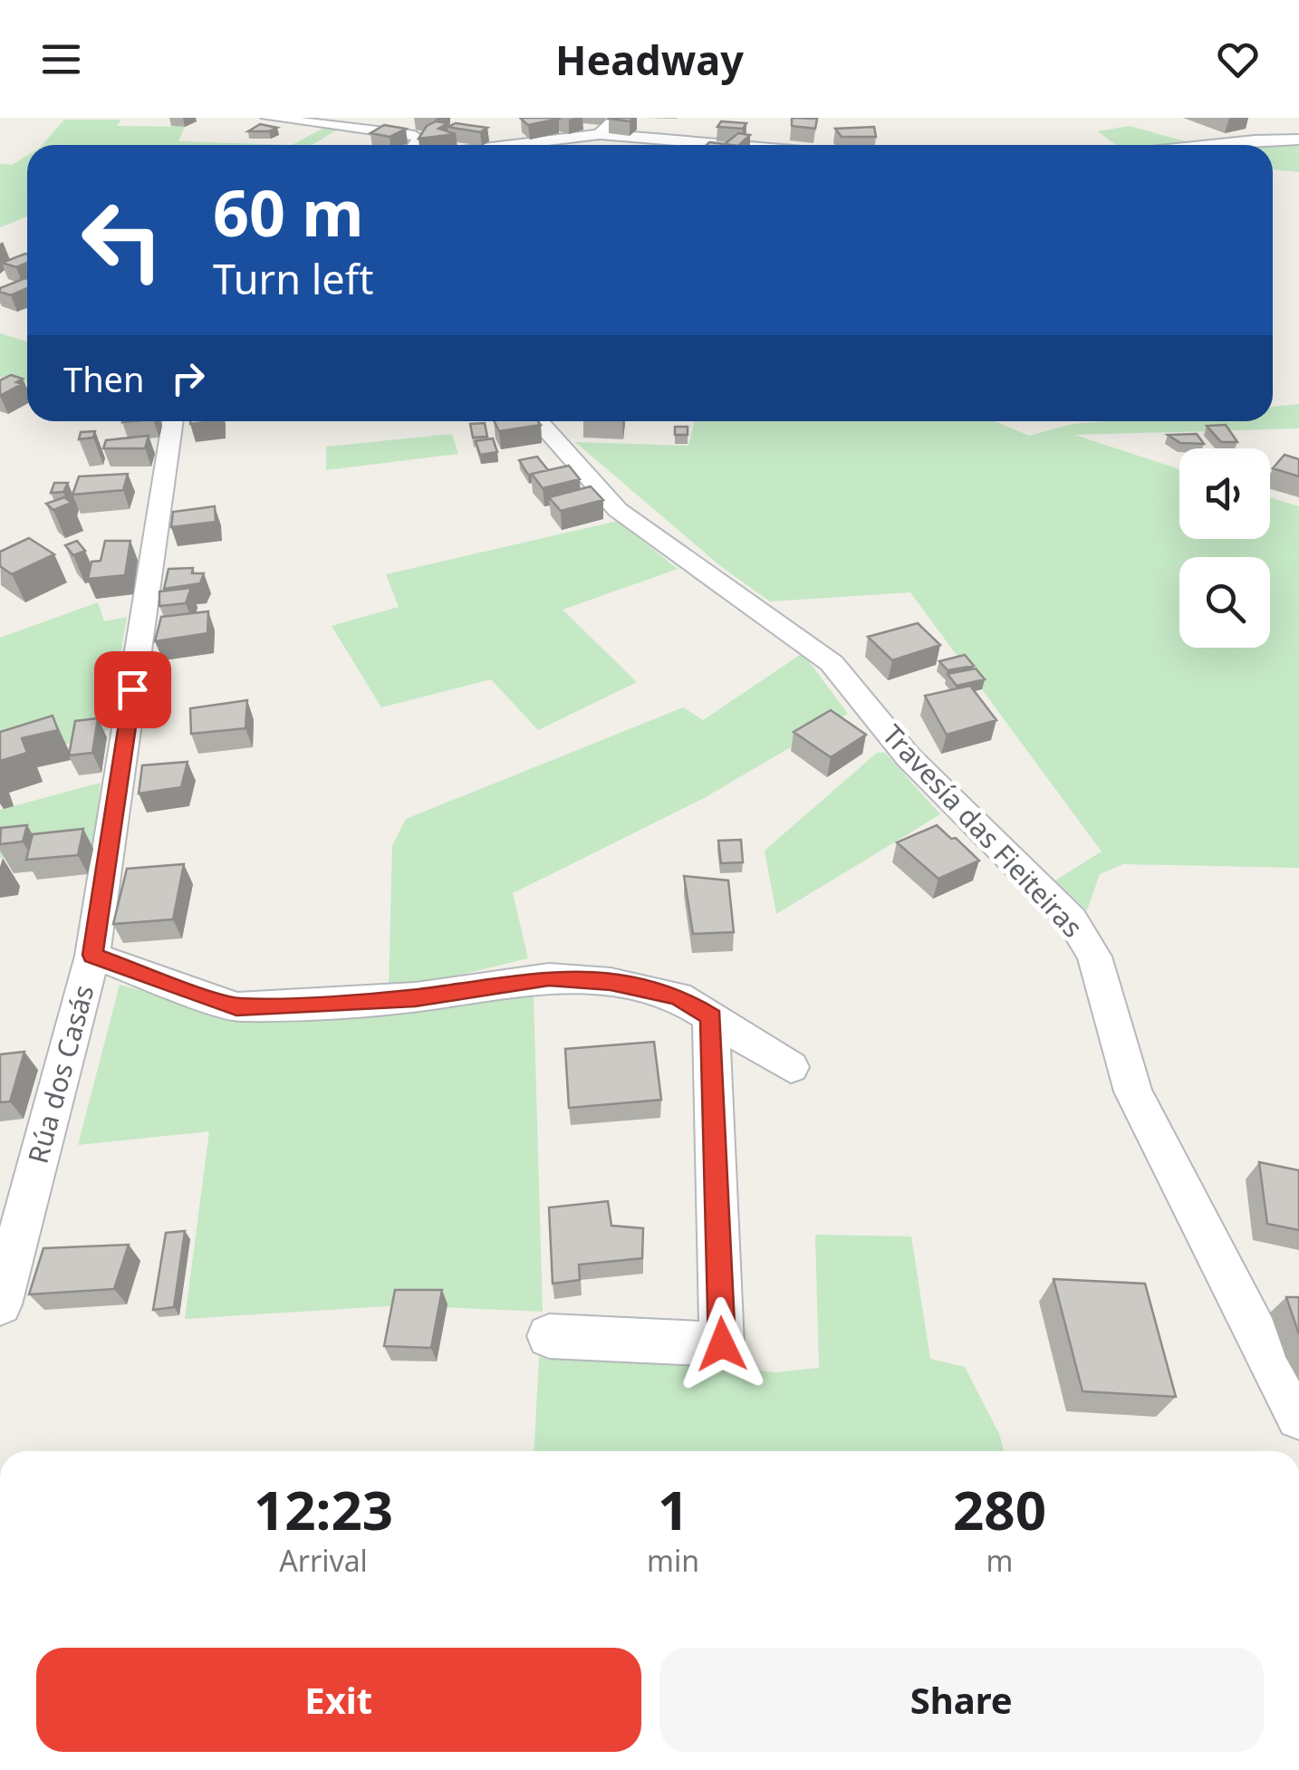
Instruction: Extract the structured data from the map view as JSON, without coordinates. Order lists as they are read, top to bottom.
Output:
{
  "streets": {
    "street": ["Travesía das Fieiteiras", "Rúa dos Casás"]
  },
  "page": {
    "header": "Headway",
    "turn": ["60 m", "Turn left"],
    "then": "Then",
    "eta": [
      "12:23",
      "Arrival",
      "1",
      "min",
      "280",
      "m"
    ],
    "buttons": ["Exit", "Share"]
  }
}
